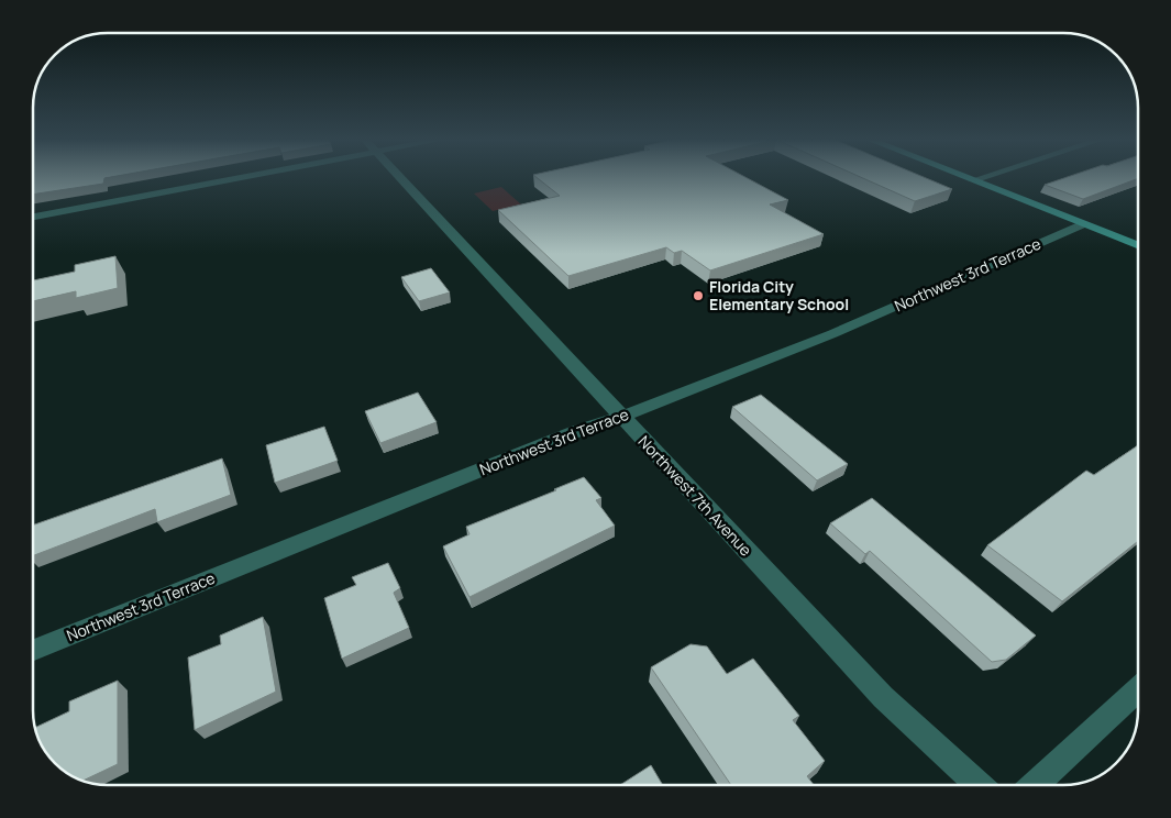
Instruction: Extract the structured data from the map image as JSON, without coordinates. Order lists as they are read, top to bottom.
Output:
{
  "streets": {
    "street": ["Northwest 3rd Terrace", "Northwest 7th Avenue"]
  },
  "crossings": [
    ["Northwest 3rd Terrace", "Northwest 7th Avenue"]
  ],
  "places": ["Florida City Elementary School"]
}
